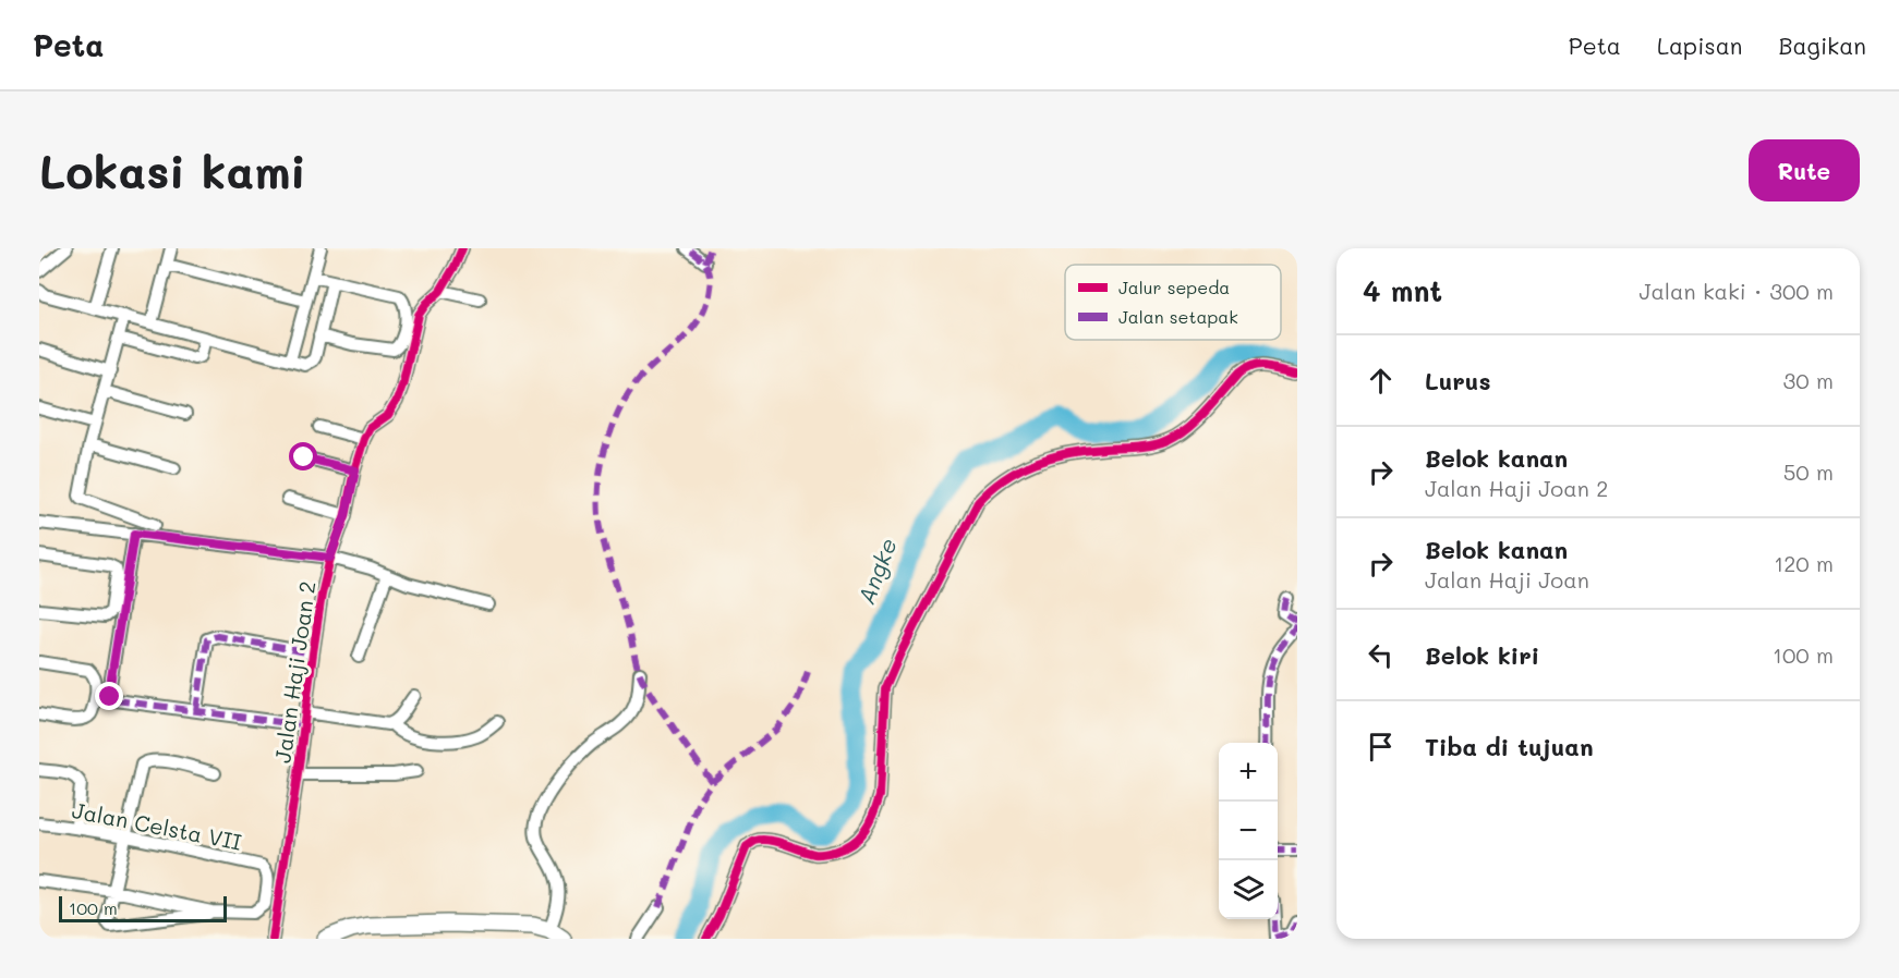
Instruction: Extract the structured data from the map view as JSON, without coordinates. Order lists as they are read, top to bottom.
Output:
{
  "streets": {
    "street": ["Jalan Haji Joan 2", "Jalan Celsta VII"]
  },
  "water": ["Angke"],
  "legend": ["Jalur sepeda", "Jalan setapak"],
  "scale_bar": "100 m",
  "page": {
    "header": "Peta",
    "nav": ["Peta", "Lapisan", "Bagikan"],
    "buttons": "Rute",
    "title": "Lokasi kami",
    "heading": ["4 mnt", "Jalan kaki · 300 m"],
    "list": [
      ["Lurus", "30 m"],
      ["Belok kanan", "Jalan Haji Joan 2", "50 m"],
      ["Belok kanan", "Jalan Haji Joan", "120 m"],
      ["Belok kiri", "100 m"],
      "Tiba di tujuan"
    ],
    "map_buttons": ["+", "−"],
    "scale": "100 m"
  }
}
